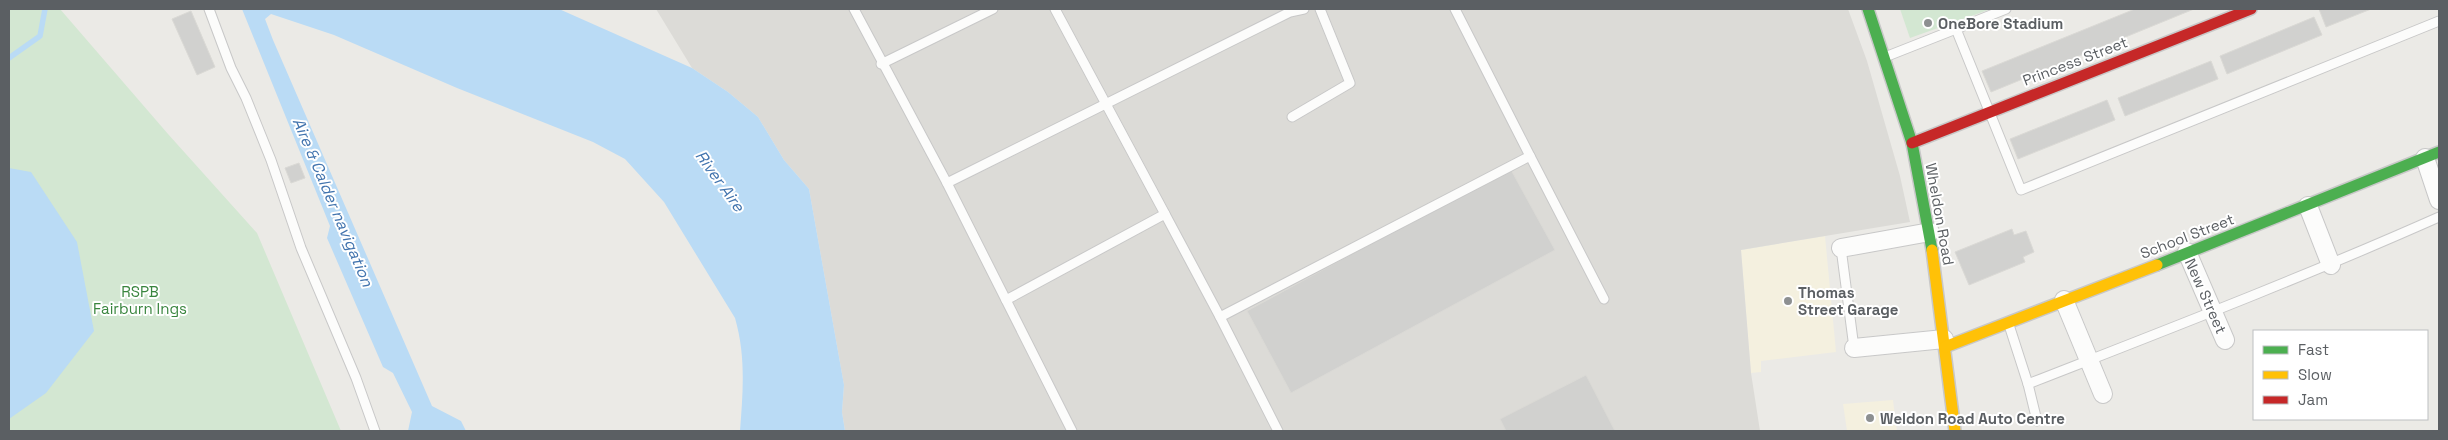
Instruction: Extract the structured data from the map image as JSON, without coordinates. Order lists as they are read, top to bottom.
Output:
{
  "streets": {
    "street": [
      "Princess Street",
      "Wheldon Road",
      "School Street",
      "New Street"
    ]
  },
  "crossings": [
    ["Princess Street", "Wheldon Road"],
    ["Wheldon Road", "School Street"],
    ["School Street", "New Street"]
  ],
  "water": ["River Aire", "Aire & Calder navigation"],
  "parks": ["RSPB Fairburn Ings"],
  "places": ["OneBore Stadium", "Thomas Street Garage", "Weldon Road Auto Centre"],
  "legend": ["Fast", "Slow", "Jam"]
}
